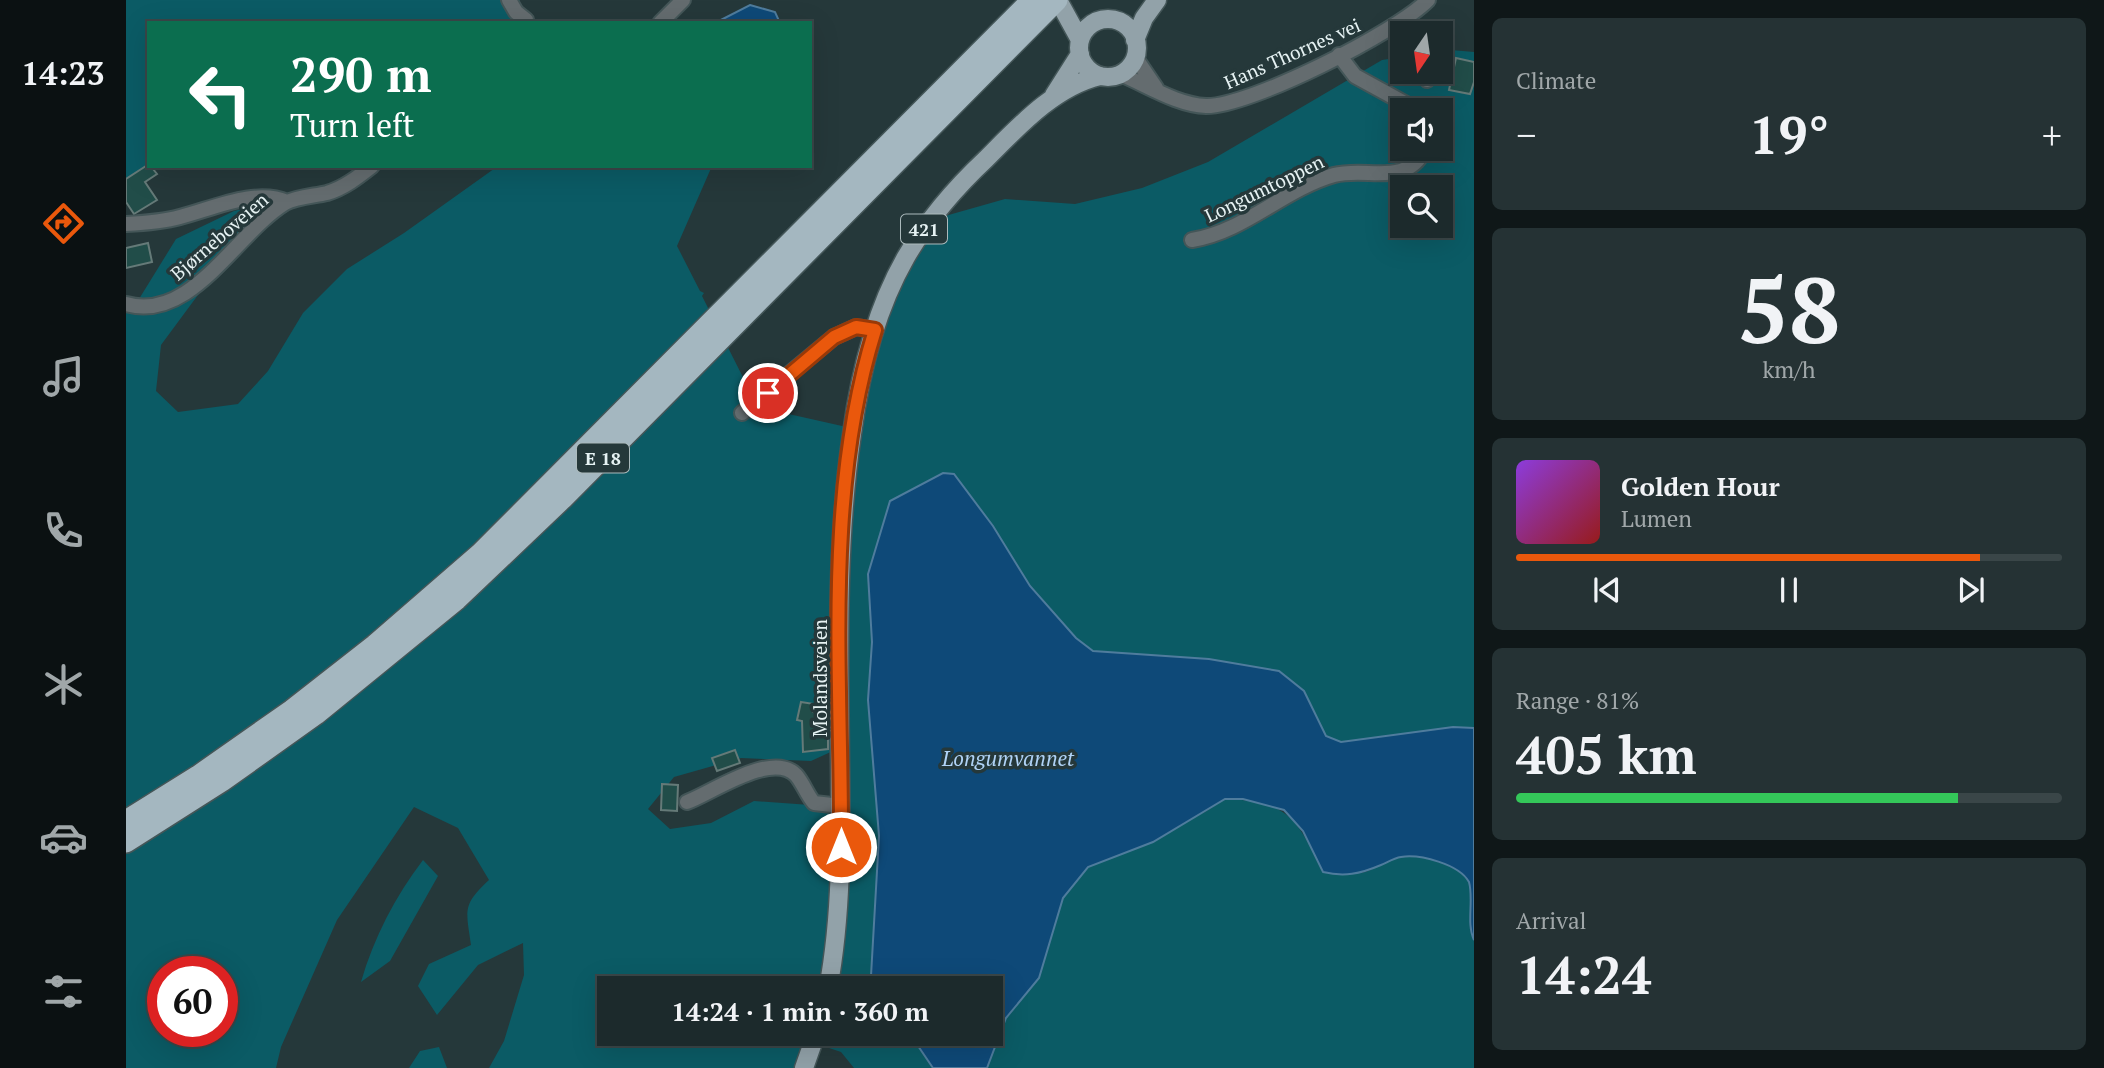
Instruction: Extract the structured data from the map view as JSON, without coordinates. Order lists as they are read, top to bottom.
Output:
{
  "streets": {
    "highway": ["E 18"],
    "main road": ["421", "Molandsveien"],
    "street": ["Hans Thornes vei", "Longumtoppen", "Bjørneboveien"]
  },
  "crossings": [
    ["Hans Thornes vei", "421"],
    ["Hans Thornes vei", "Molandsveien"],
    ["421", "Molandsveien"]
  ],
  "water": ["Longumvannet"],
  "north": "bottom",
  "page": {
    "tabs": "14:23",
    "tile": [
      "Climate",
      ["58", "km/h"],
      ["Range · 81%", "405 km"],
      ["Arrival", "14:24"]
    ],
    "turn": ["290 m", "Turn left"],
    "heat": ["−", "19°", "+"],
    "song": ["Golden Hour", "Lumen"],
    "limit": "60",
    "trip": "14:24 · 1 min · 360 m"
  }
}
